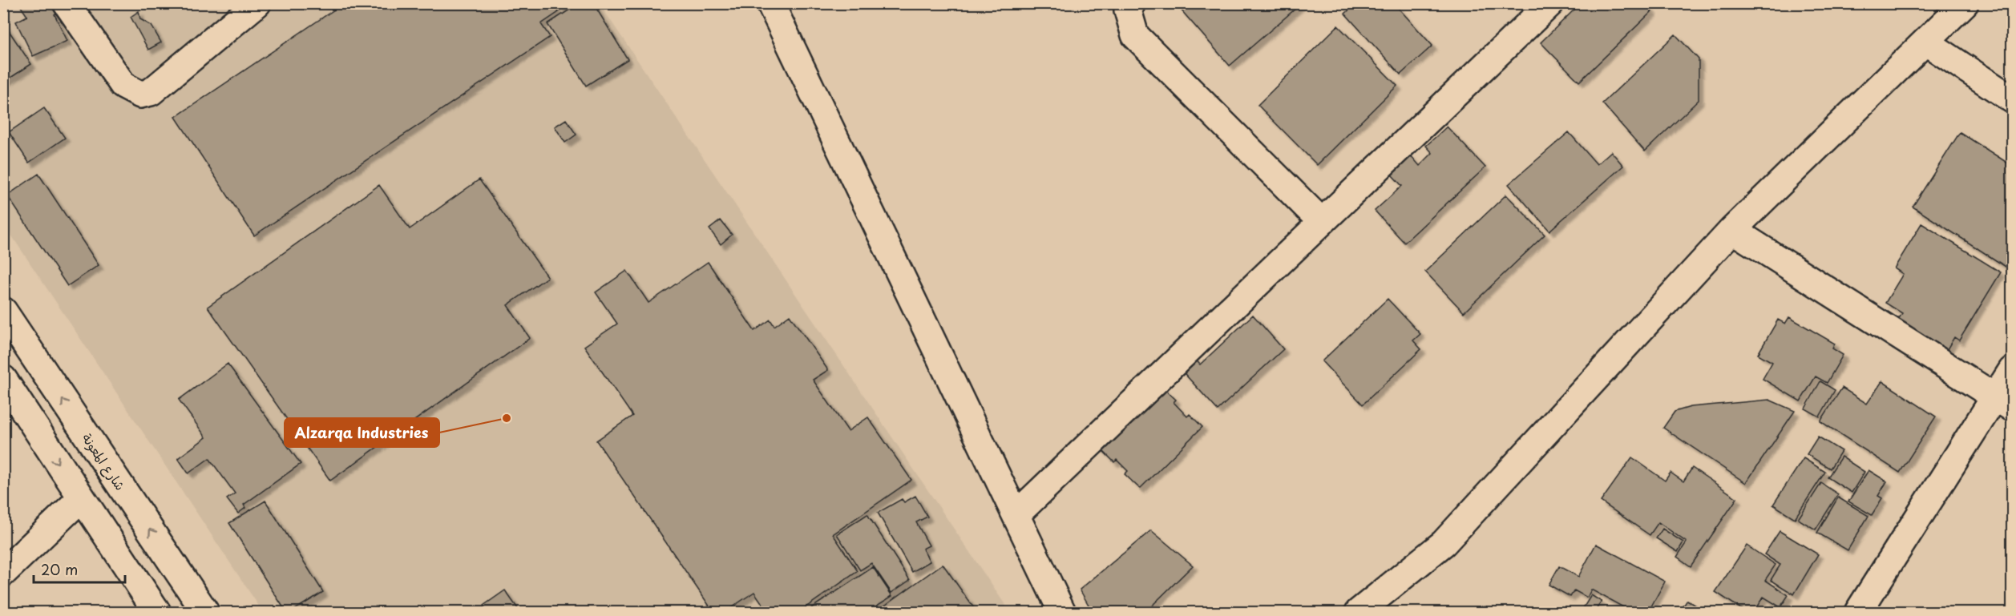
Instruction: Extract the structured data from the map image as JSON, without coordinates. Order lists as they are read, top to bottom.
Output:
{
  "streets": {
    "main road": ["شارع المعونة"]
  },
  "places": ["Alzarqa Industries"],
  "scale_bar": "20 m"
}
